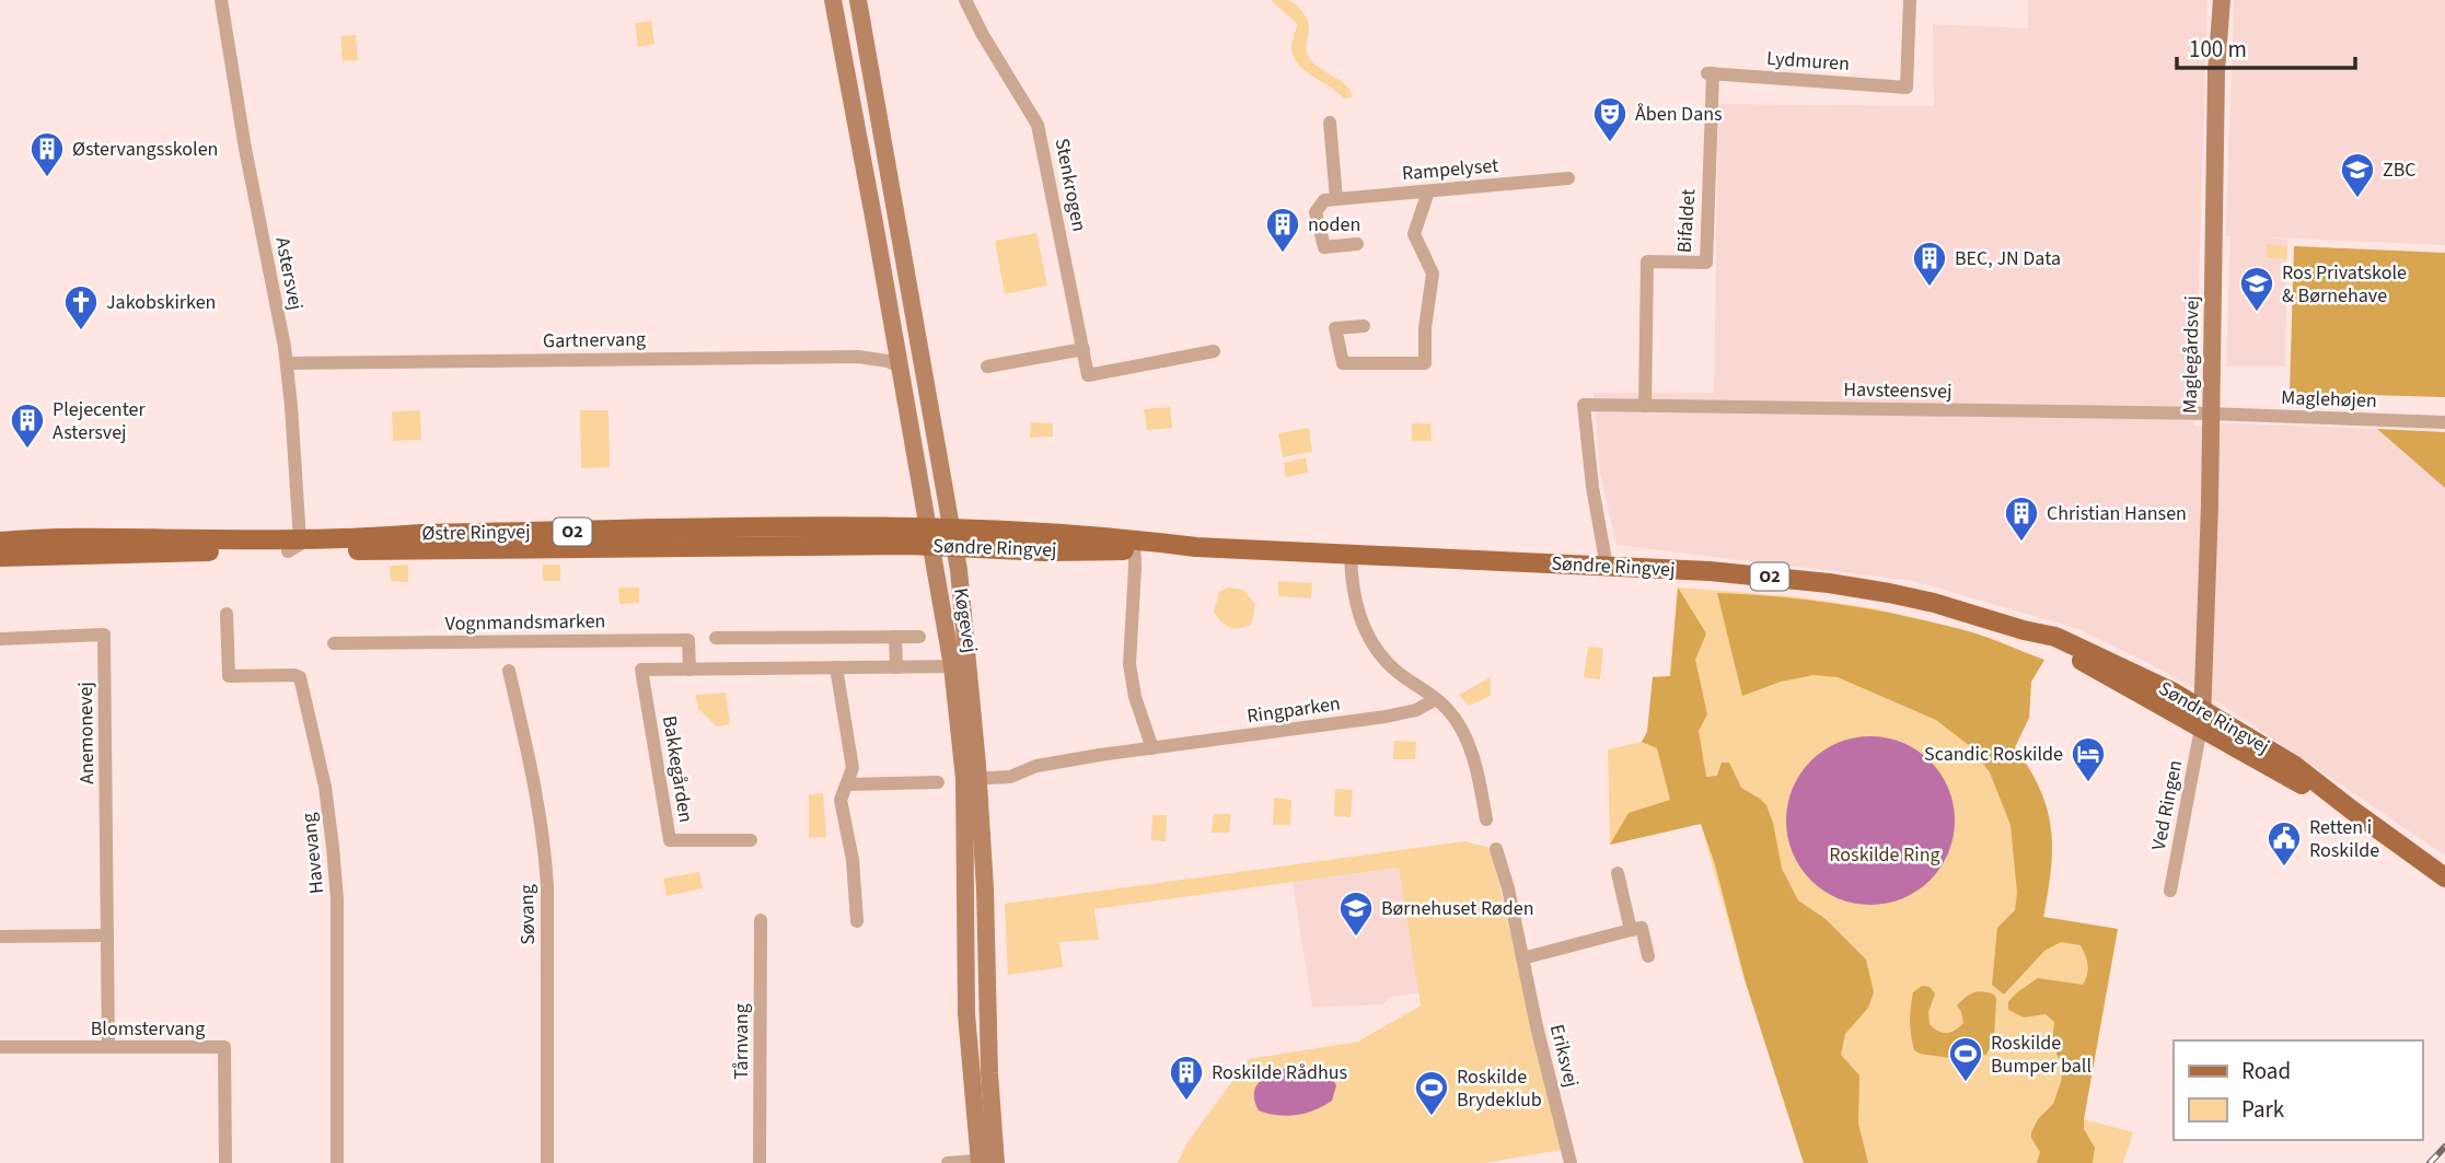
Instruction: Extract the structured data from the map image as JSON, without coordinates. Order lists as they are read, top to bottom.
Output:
{
  "streets": {
    "main road": ["O2", "Østre Ringvej", "Søndre Ringvej"],
    "street": [
      "Lydmuren",
      "Rampelyset",
      "Stenkrogen",
      "Bifaldet",
      "Astersvej",
      "Gartnervang",
      "Maglegårdsvej",
      "Havsteensvej",
      "Maglehøjen",
      "Køgevej",
      "Vognmandsmarken",
      "Ringparken",
      "Anemonevej",
      "Bakkegården",
      "Ved Ringen",
      "Havevang",
      "Søvang",
      "Blomstervang",
      "Tårnvang",
      "Eriksvej"
    ]
  },
  "crossings": [
    ["Lydmuren", "Bifaldet"],
    ["Bifaldet", "Havsteensvej"],
    ["Astersvej", "Gartnervang"],
    ["Astersvej", "Østre Ringvej"],
    ["Gartnervang", "Køgevej"],
    ["Maglegårdsvej", "Havsteensvej"],
    ["Maglegårdsvej", "Maglehøjen"],
    ["Maglegårdsvej", "Søndre Ringvej"],
    ["Maglegårdsvej", "Ved Ringen"],
    ["Havsteensvej", "Maglehøjen"],
    ["Havsteensvej", "Søndre Ringvej"],
    ["Østre Ringvej", "Søndre Ringvej"],
    ["Østre Ringvej", "Køgevej"],
    ["Søndre Ringvej", "Køgevej"],
    ["Søndre Ringvej", "Ved Ringen"],
    ["Køgevej", "Ringparken"],
    ["Vognmandsmarken", "Bakkegården"],
    ["Anemonevej", "Blomstervang"]
  ],
  "parks": ["Roskilde Ring"],
  "places": {
    "theatre": ["Åben Dans"],
    "building": [
      "Østervangsskolen",
      "noden",
      "BEC, JN Data",
      "Plejecenter Astersvej",
      "Christian Hansen",
      "Roskilde Rådhus"
    ],
    "school or university": ["ZBC", "Ros Privatskole & Børnehave", "Børnehuset Røden"],
    "church": ["Jakobskirken"],
    "hotel": ["Scandic Roskilde"],
    "public building": ["Retten i Roskilde"],
    "sports": ["Roskilde Bumper ball", "Roskilde Brydeklub"]
  },
  "legend": ["Road", "Park"],
  "scale_bar": "100 m"
}
